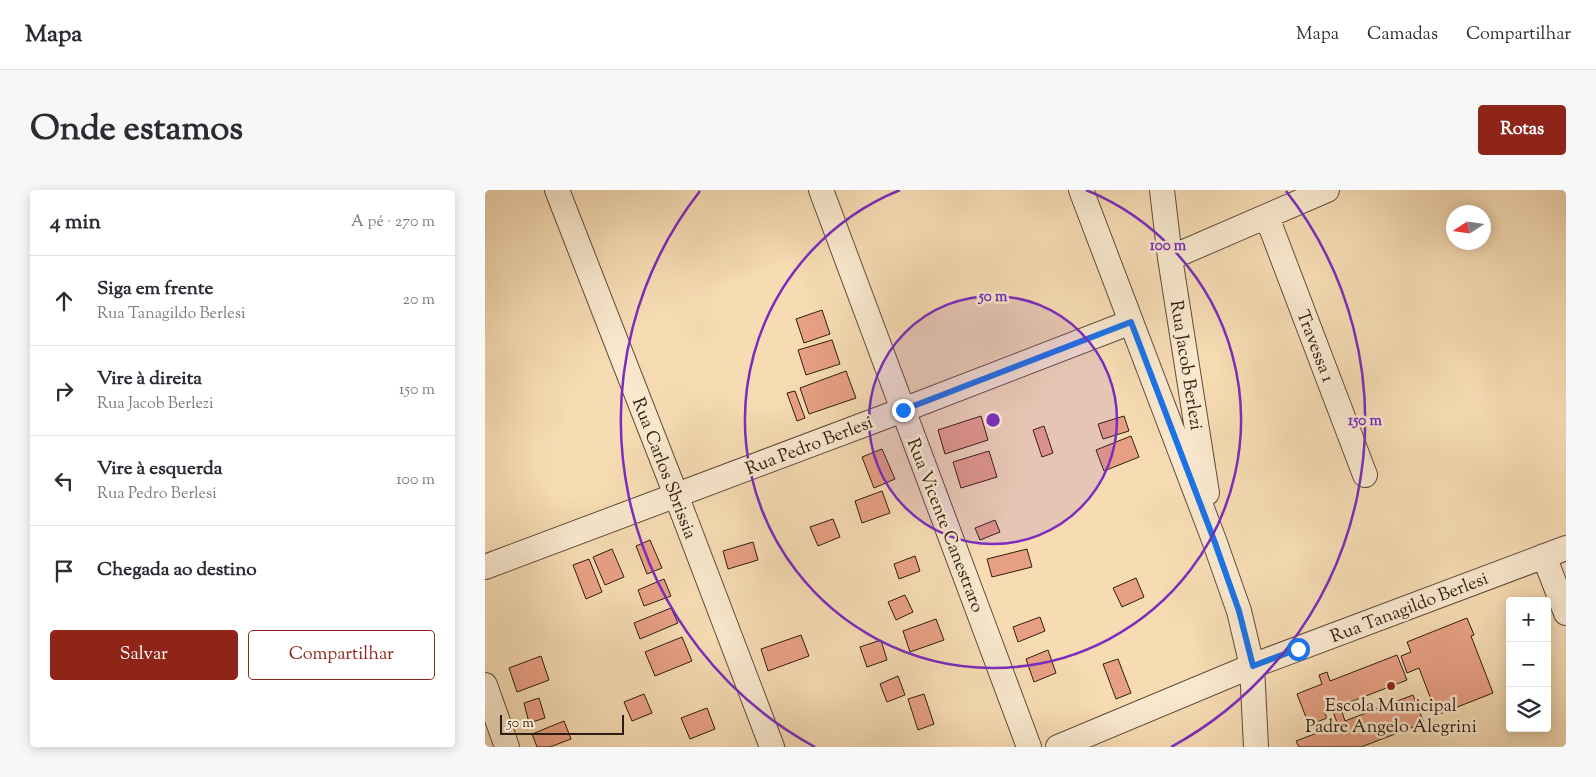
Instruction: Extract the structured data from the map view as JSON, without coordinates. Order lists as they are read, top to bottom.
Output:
{
  "streets": {
    "street": [
      "Travessa 1",
      "Rua Jacob Berlezi",
      "Rua Pedro Berlesi",
      "Rua Carlos Sbrissia",
      "Rua Vicente Canestraro",
      "Rua Tanagildo Berlesi"
    ]
  },
  "crossings": [
    ["Rua Jacob Berlezi", "Rua Pedro Berlesi"],
    ["Rua Jacob Berlezi", "Rua Tanagildo Berlesi"],
    ["Rua Pedro Berlesi", "Rua Carlos Sbrissia"],
    ["Rua Pedro Berlesi", "Rua Vicente Canestraro"]
  ],
  "places": ["Escola Municipal Padre Angelo Alegrini"],
  "scale_bar": "50 m",
  "north": "left",
  "page": {
    "header": "Mapa",
    "nav": ["Mapa", "Camadas", "Compartilhar"],
    "title": "Onde estamos",
    "buttons": [
      "Rotas",
      ["Salvar", "Compartilhar"]
    ],
    "heading": ["4 min", "A pé · 270 m"],
    "list": [
      ["Siga em frente", "Rua Tanagildo Berlesi", "20 m"],
      ["Vire à direita", "Rua Jacob Berlezi", "150 m"],
      ["Vire à esquerda", "Rua Pedro Berlesi", "100 m"],
      "Chegada ao destino"
    ],
    "map_buttons": ["+", "−"],
    "scale": "50 m"
  },
  "rings": ["100 m", "50 m", "150 m"]
}
